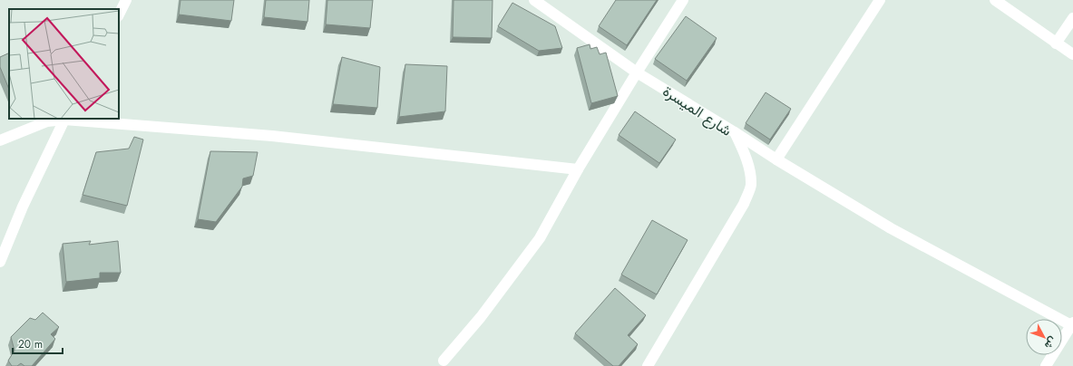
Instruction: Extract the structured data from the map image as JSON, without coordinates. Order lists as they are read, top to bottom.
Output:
{
  "streets": {
    "street": ["شارع الميسرة"]
  },
  "scale_bar": "20 m",
  "north": "bottom right"
}
